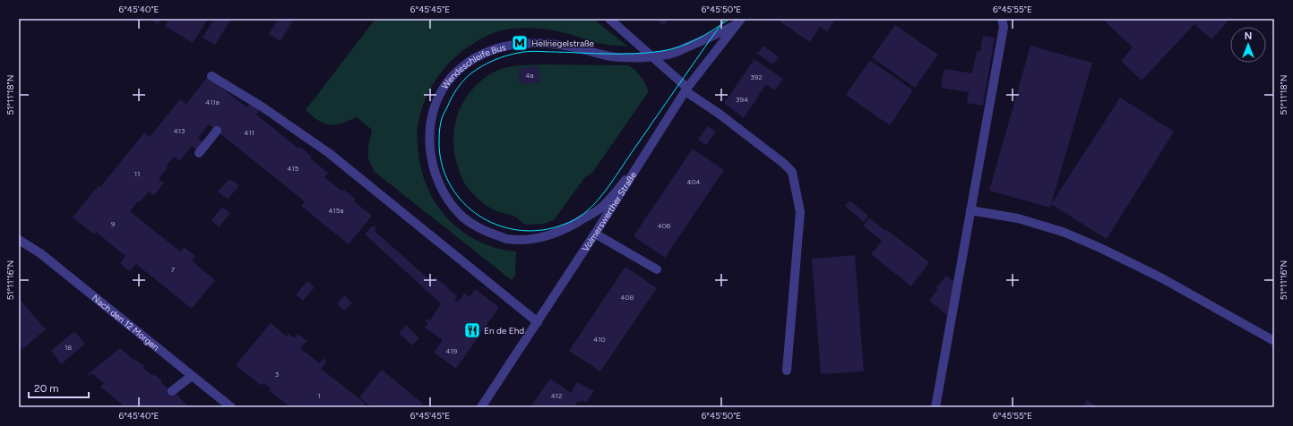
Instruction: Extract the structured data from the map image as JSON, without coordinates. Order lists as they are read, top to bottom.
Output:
{
  "streets": {
    "street": ["Wendeschleife Bus", "Volmerswerther Straße", "Nach den 12 Morgen"]
  },
  "crossings": [
    ["Wendeschleife Bus", "Volmerswerther Straße"]
  ],
  "places": {
    "metro station": ["Hellriegelstraße"],
    "restaurant": ["En de Ehd"]
  },
  "house_numbers": [
    "4a",
    "392",
    "394",
    "411a",
    "413",
    "411",
    "415",
    "11",
    "404",
    "415a",
    "9",
    "406",
    "7",
    "408",
    "410",
    "18",
    "419",
    "3",
    "1",
    "412"
  ],
  "scale_bar": "20 m",
  "north": "top",
  "coordinates": [
    "6°45'40\"E",
    "6°45'45\"E",
    "6°45'50\"E",
    "6°45'55\"E",
    "51°11'18\"N",
    "51°11'16\"N"
  ]
}
